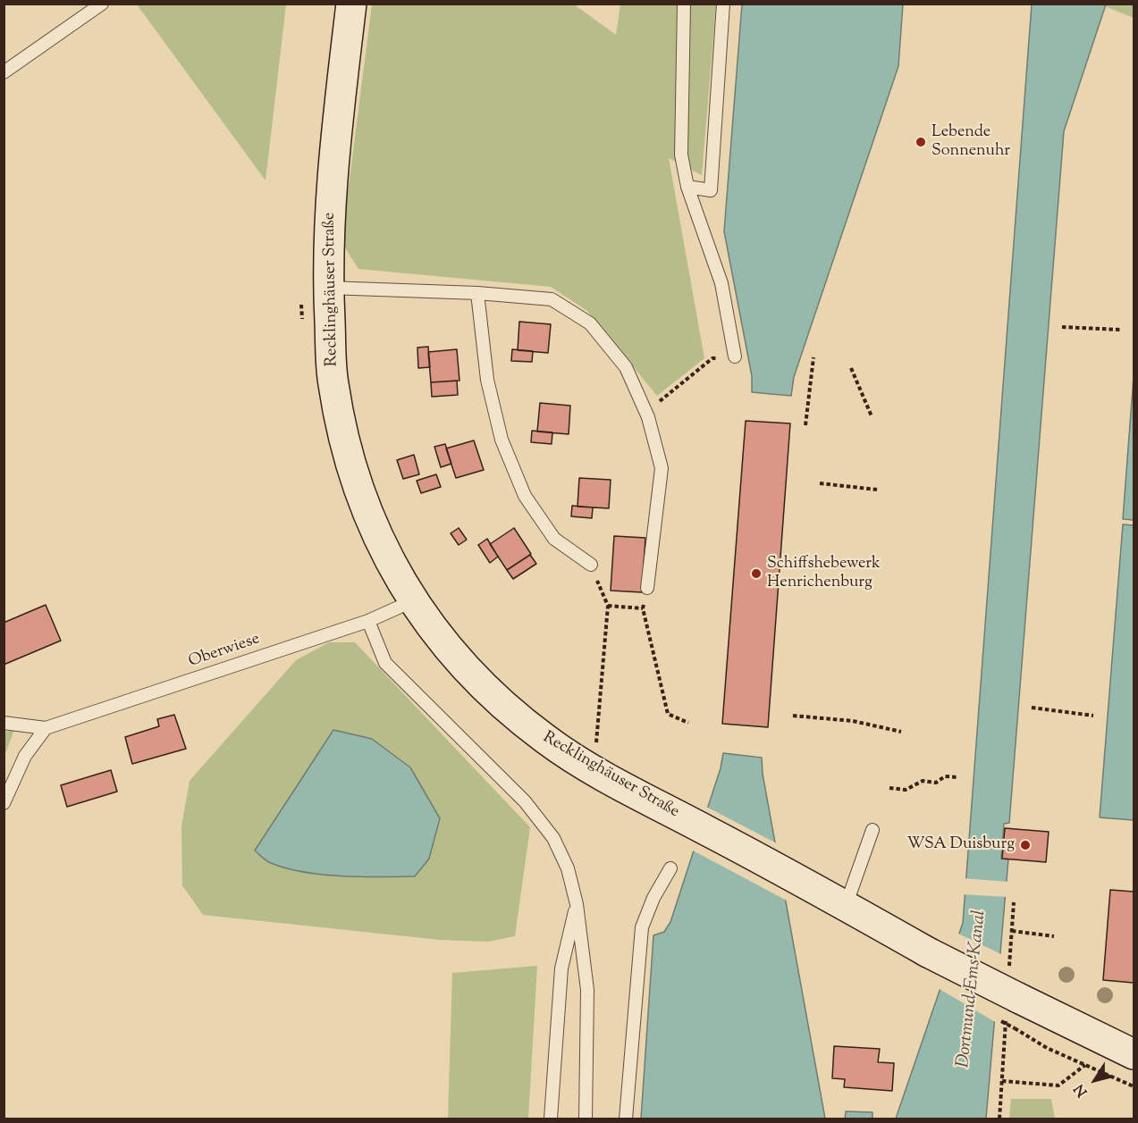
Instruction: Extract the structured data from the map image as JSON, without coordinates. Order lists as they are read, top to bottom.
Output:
{
  "streets": {
    "main road": ["Recklinghäuser Straße"],
    "lane": ["Oberwiese"]
  },
  "crossings": [
    ["Recklinghäuser Straße", "Oberwiese"]
  ],
  "water": ["Dortmund-Ems-Kanal"],
  "places": ["Lebende Sonnenuhr", "Schiffshebewerk Henrichenburg", "WSA Duisburg"],
  "north": "bottom left"
}
